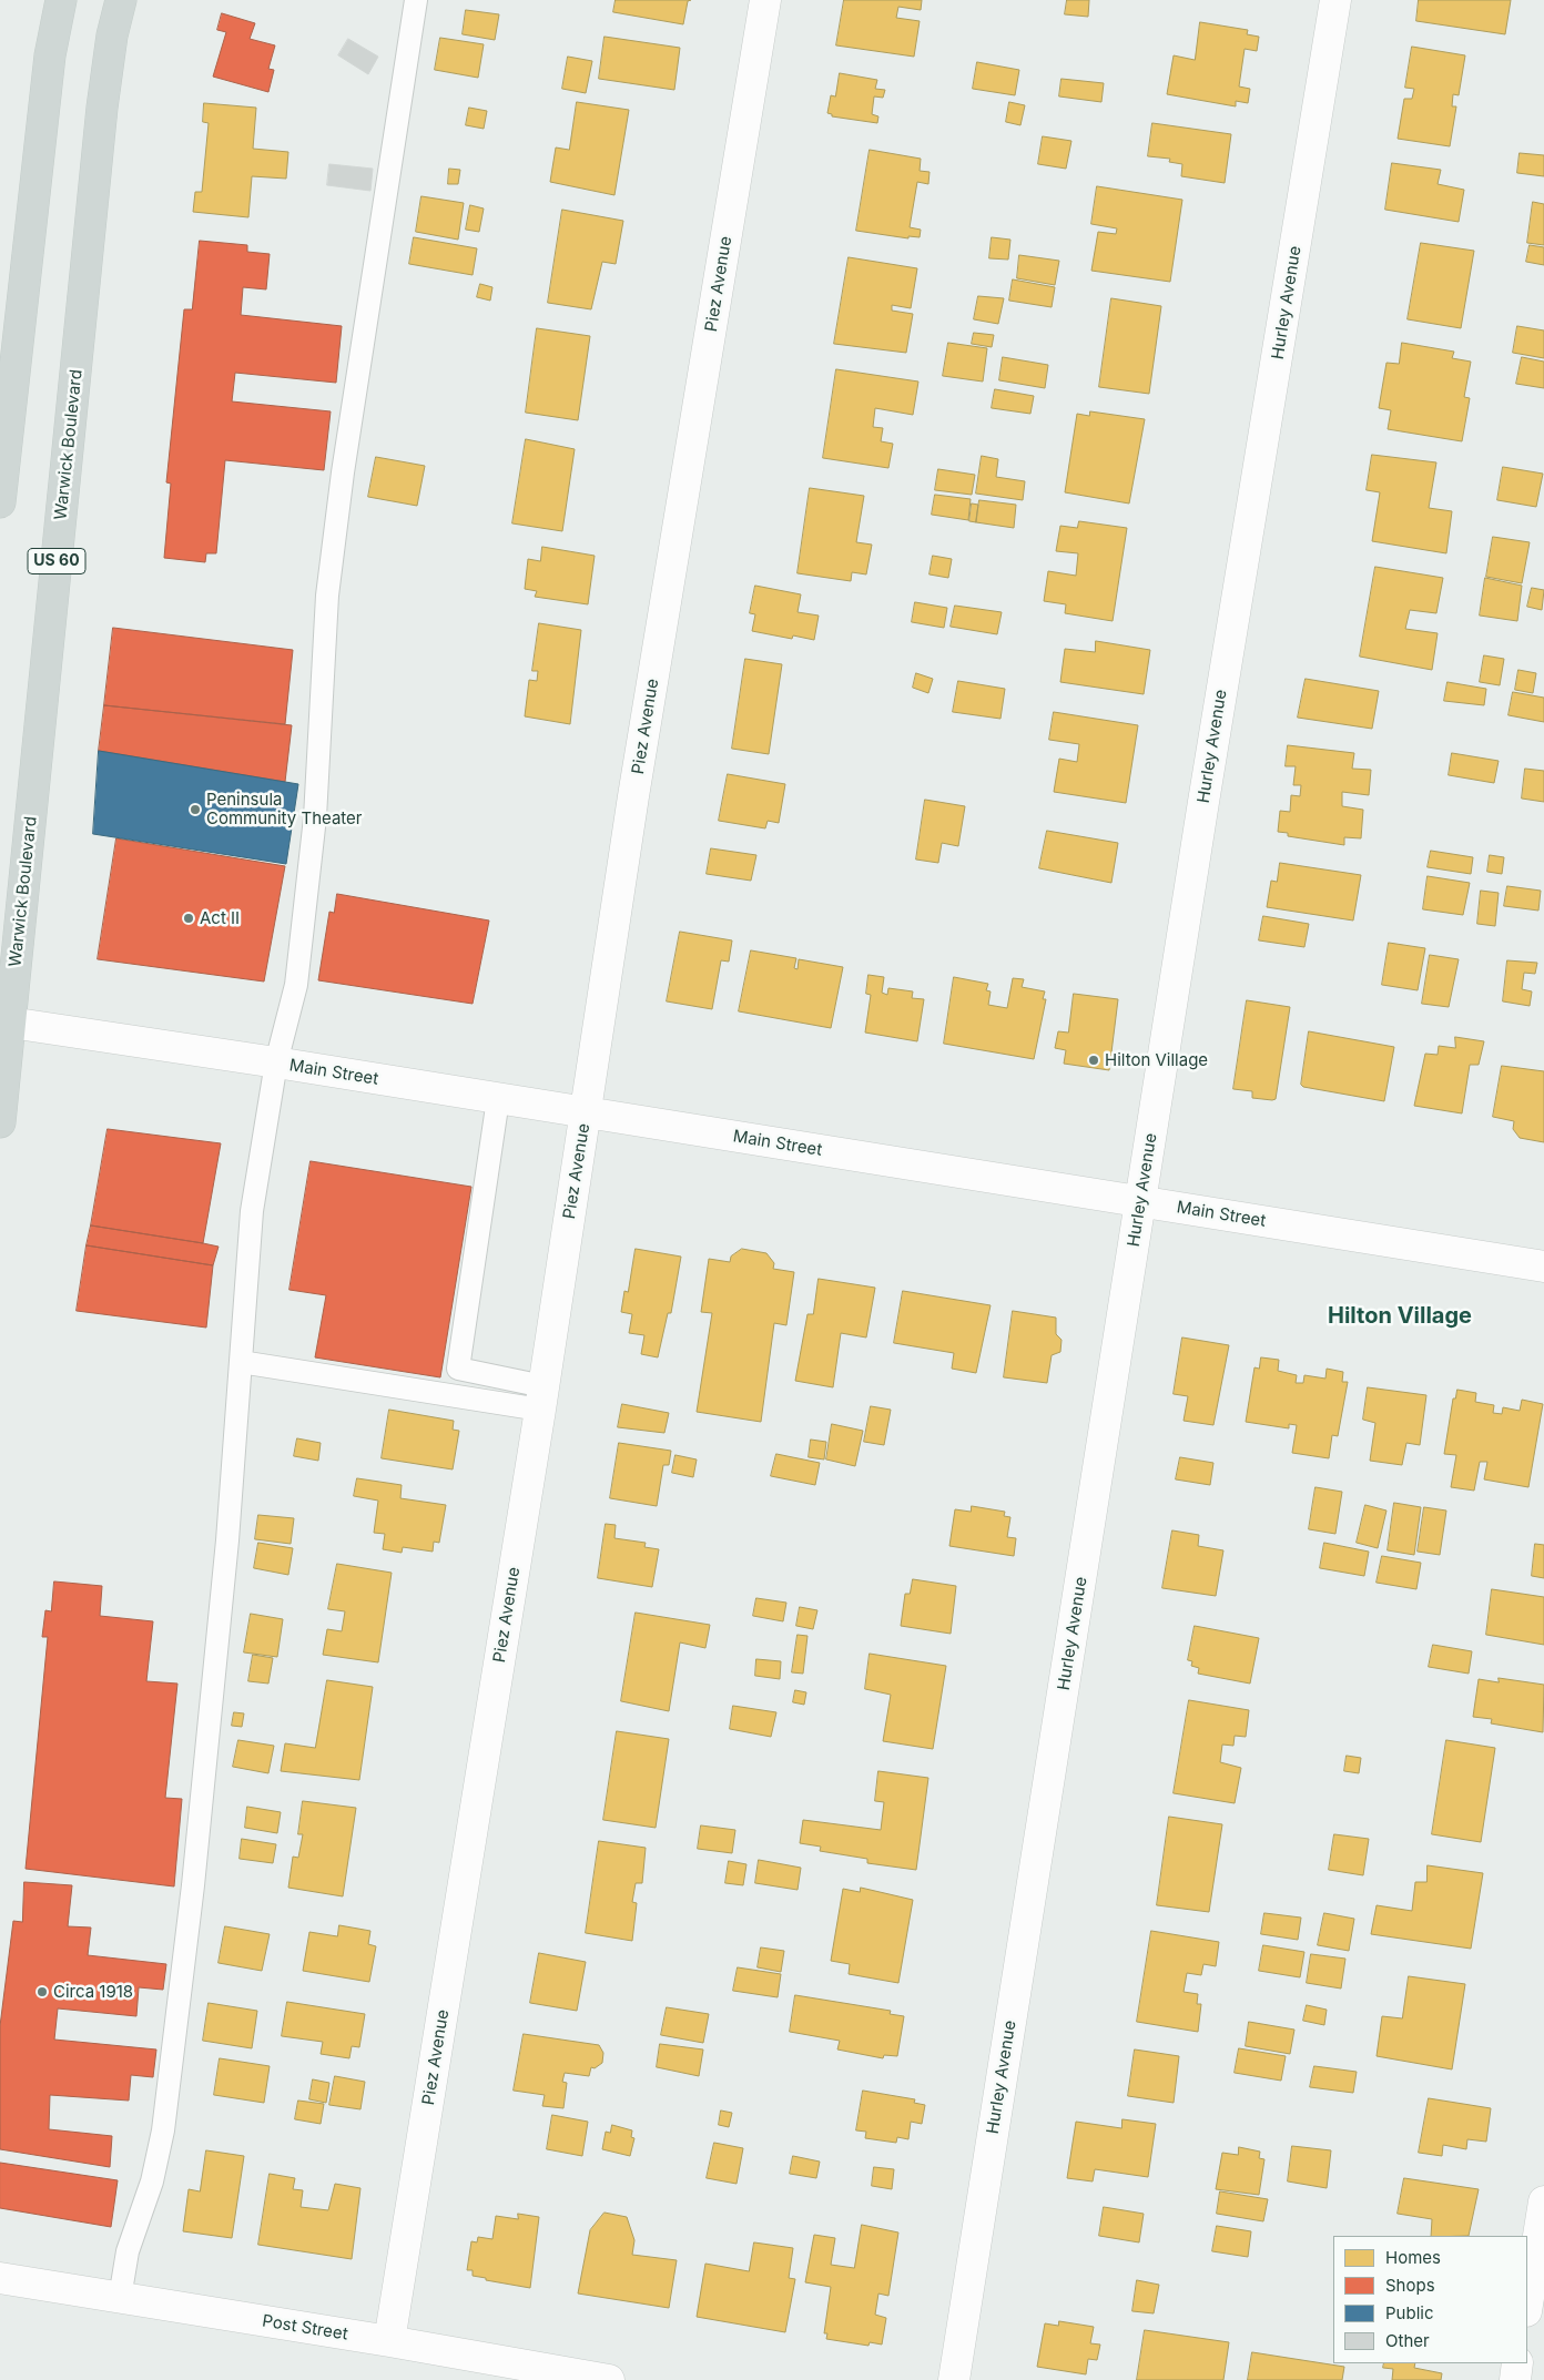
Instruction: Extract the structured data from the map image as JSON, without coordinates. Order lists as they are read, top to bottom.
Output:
{
  "streets": {
    "main road": ["Warwick Boulevard", "US 60"],
    "street": [
      "Piez Avenue",
      "Hurley Avenue",
      "Main Street",
      "Post Street"
    ]
  },
  "crossings": [
    ["Piez Avenue", "Main Street"],
    ["Piez Avenue", "Post Street"],
    ["Hurley Avenue", "Main Street"],
    ["Warwick Boulevard", "Main Street"]
  ],
  "districts": ["Hilton Village"],
  "places": [
    "Peninsula Community Theater",
    "Act II",
    "Hilton Village",
    "Circa 1918"
  ],
  "legend": [
    "Homes",
    "Shops",
    "Public",
    "Other"
  ]
}
